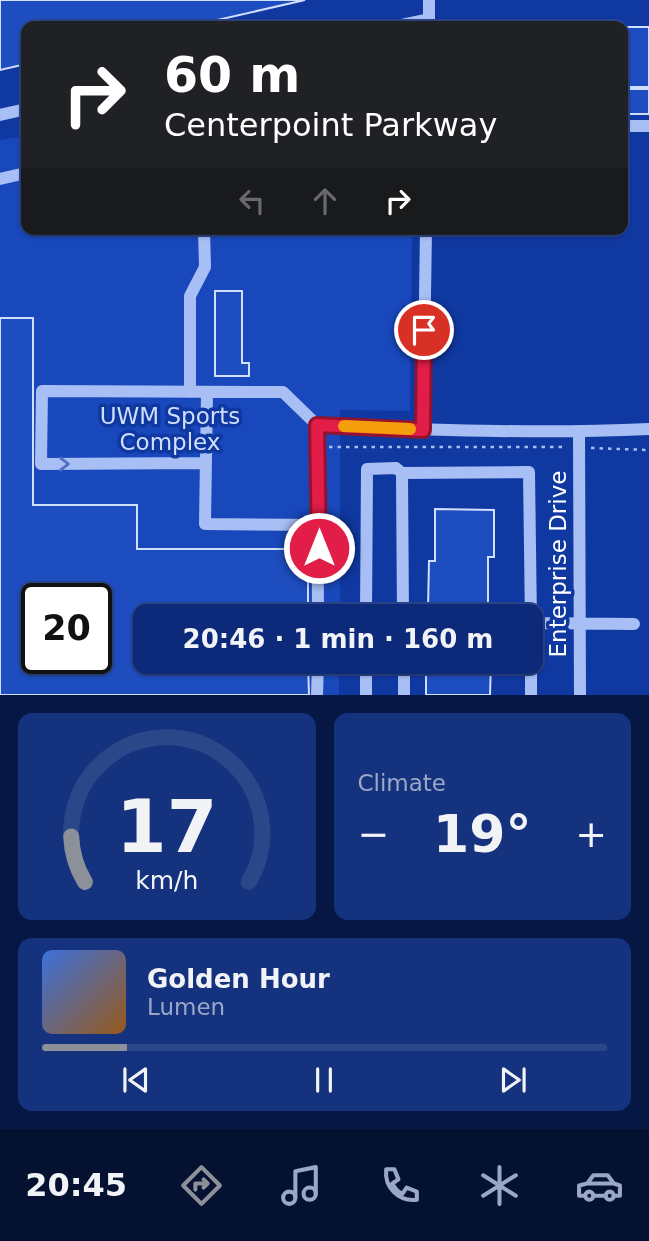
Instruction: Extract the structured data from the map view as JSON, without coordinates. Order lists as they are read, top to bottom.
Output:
{
  "streets": {
    "street": ["Enterprise Drive"]
  },
  "parks": ["UWM Sports Complex"],
  "page": {
    "turn": ["60 m", "Centerpoint Parkway"],
    "limit": "20",
    "trip": "20:46 · 1 min · 160 m",
    "tile": "Climate",
    "heat": ["−", "19°", "+"],
    "song": ["Golden Hour", "Lumen"],
    "tabs": "20:45",
    "gauge": ["17", "km/h"]
  }
}
